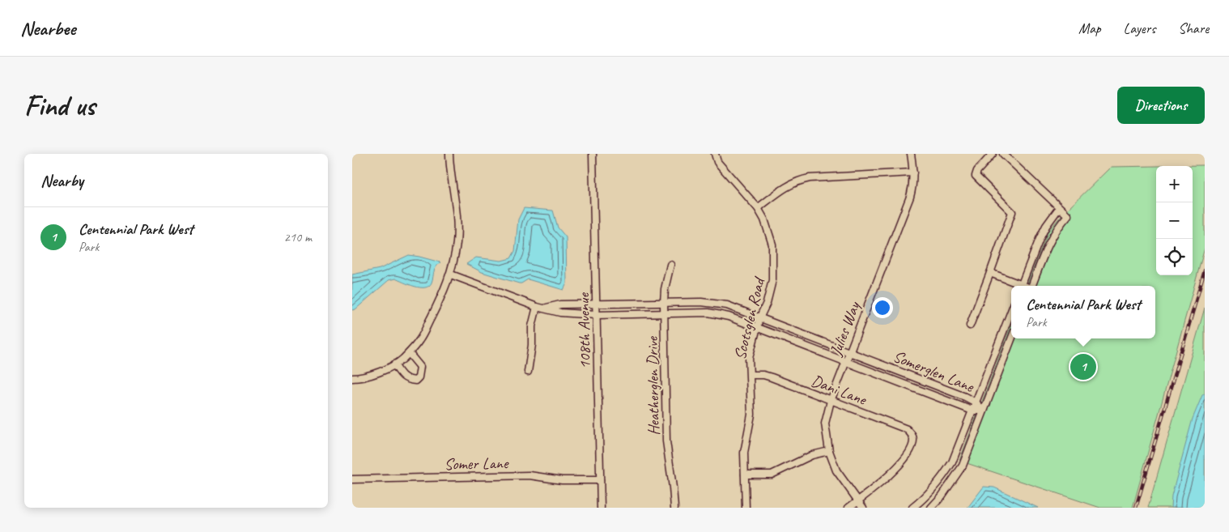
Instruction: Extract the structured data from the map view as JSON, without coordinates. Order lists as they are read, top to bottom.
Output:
{
  "streets": {
    "street": [
      "Scotsglen Road",
      "Julies Way",
      "108th Avenue",
      "Somerglen Lane",
      "Heatherglen Drive",
      "Dani Lane",
      "Somer Lane"
    ]
  },
  "crossings": [
    ["Scotsglen Road", "Somerglen Lane"],
    ["Scotsglen Road", "Dani Lane"],
    ["Julies Way", "Somerglen Lane"],
    ["Julies Way", "Dani Lane"],
    ["108th Avenue", "Somerglen Lane"],
    ["108th Avenue", "Somer Lane"],
    ["Somerglen Lane", "Heatherglen Drive"]
  ],
  "page": {
    "header": "Nearbee",
    "nav": ["Map", "Layers", "Share"],
    "buttons": "Directions",
    "title": "Find us",
    "heading": "Nearby",
    "map_buttons": ["+", "−"],
    "list": [
      {
        "mark": "1",
        "name": "Centennial Park West",
        "note": "Park",
        "value": "210 m"
      }
    ],
    "popup": ["Centennial Park West", "Park"],
    "pins": "1"
  }
}
